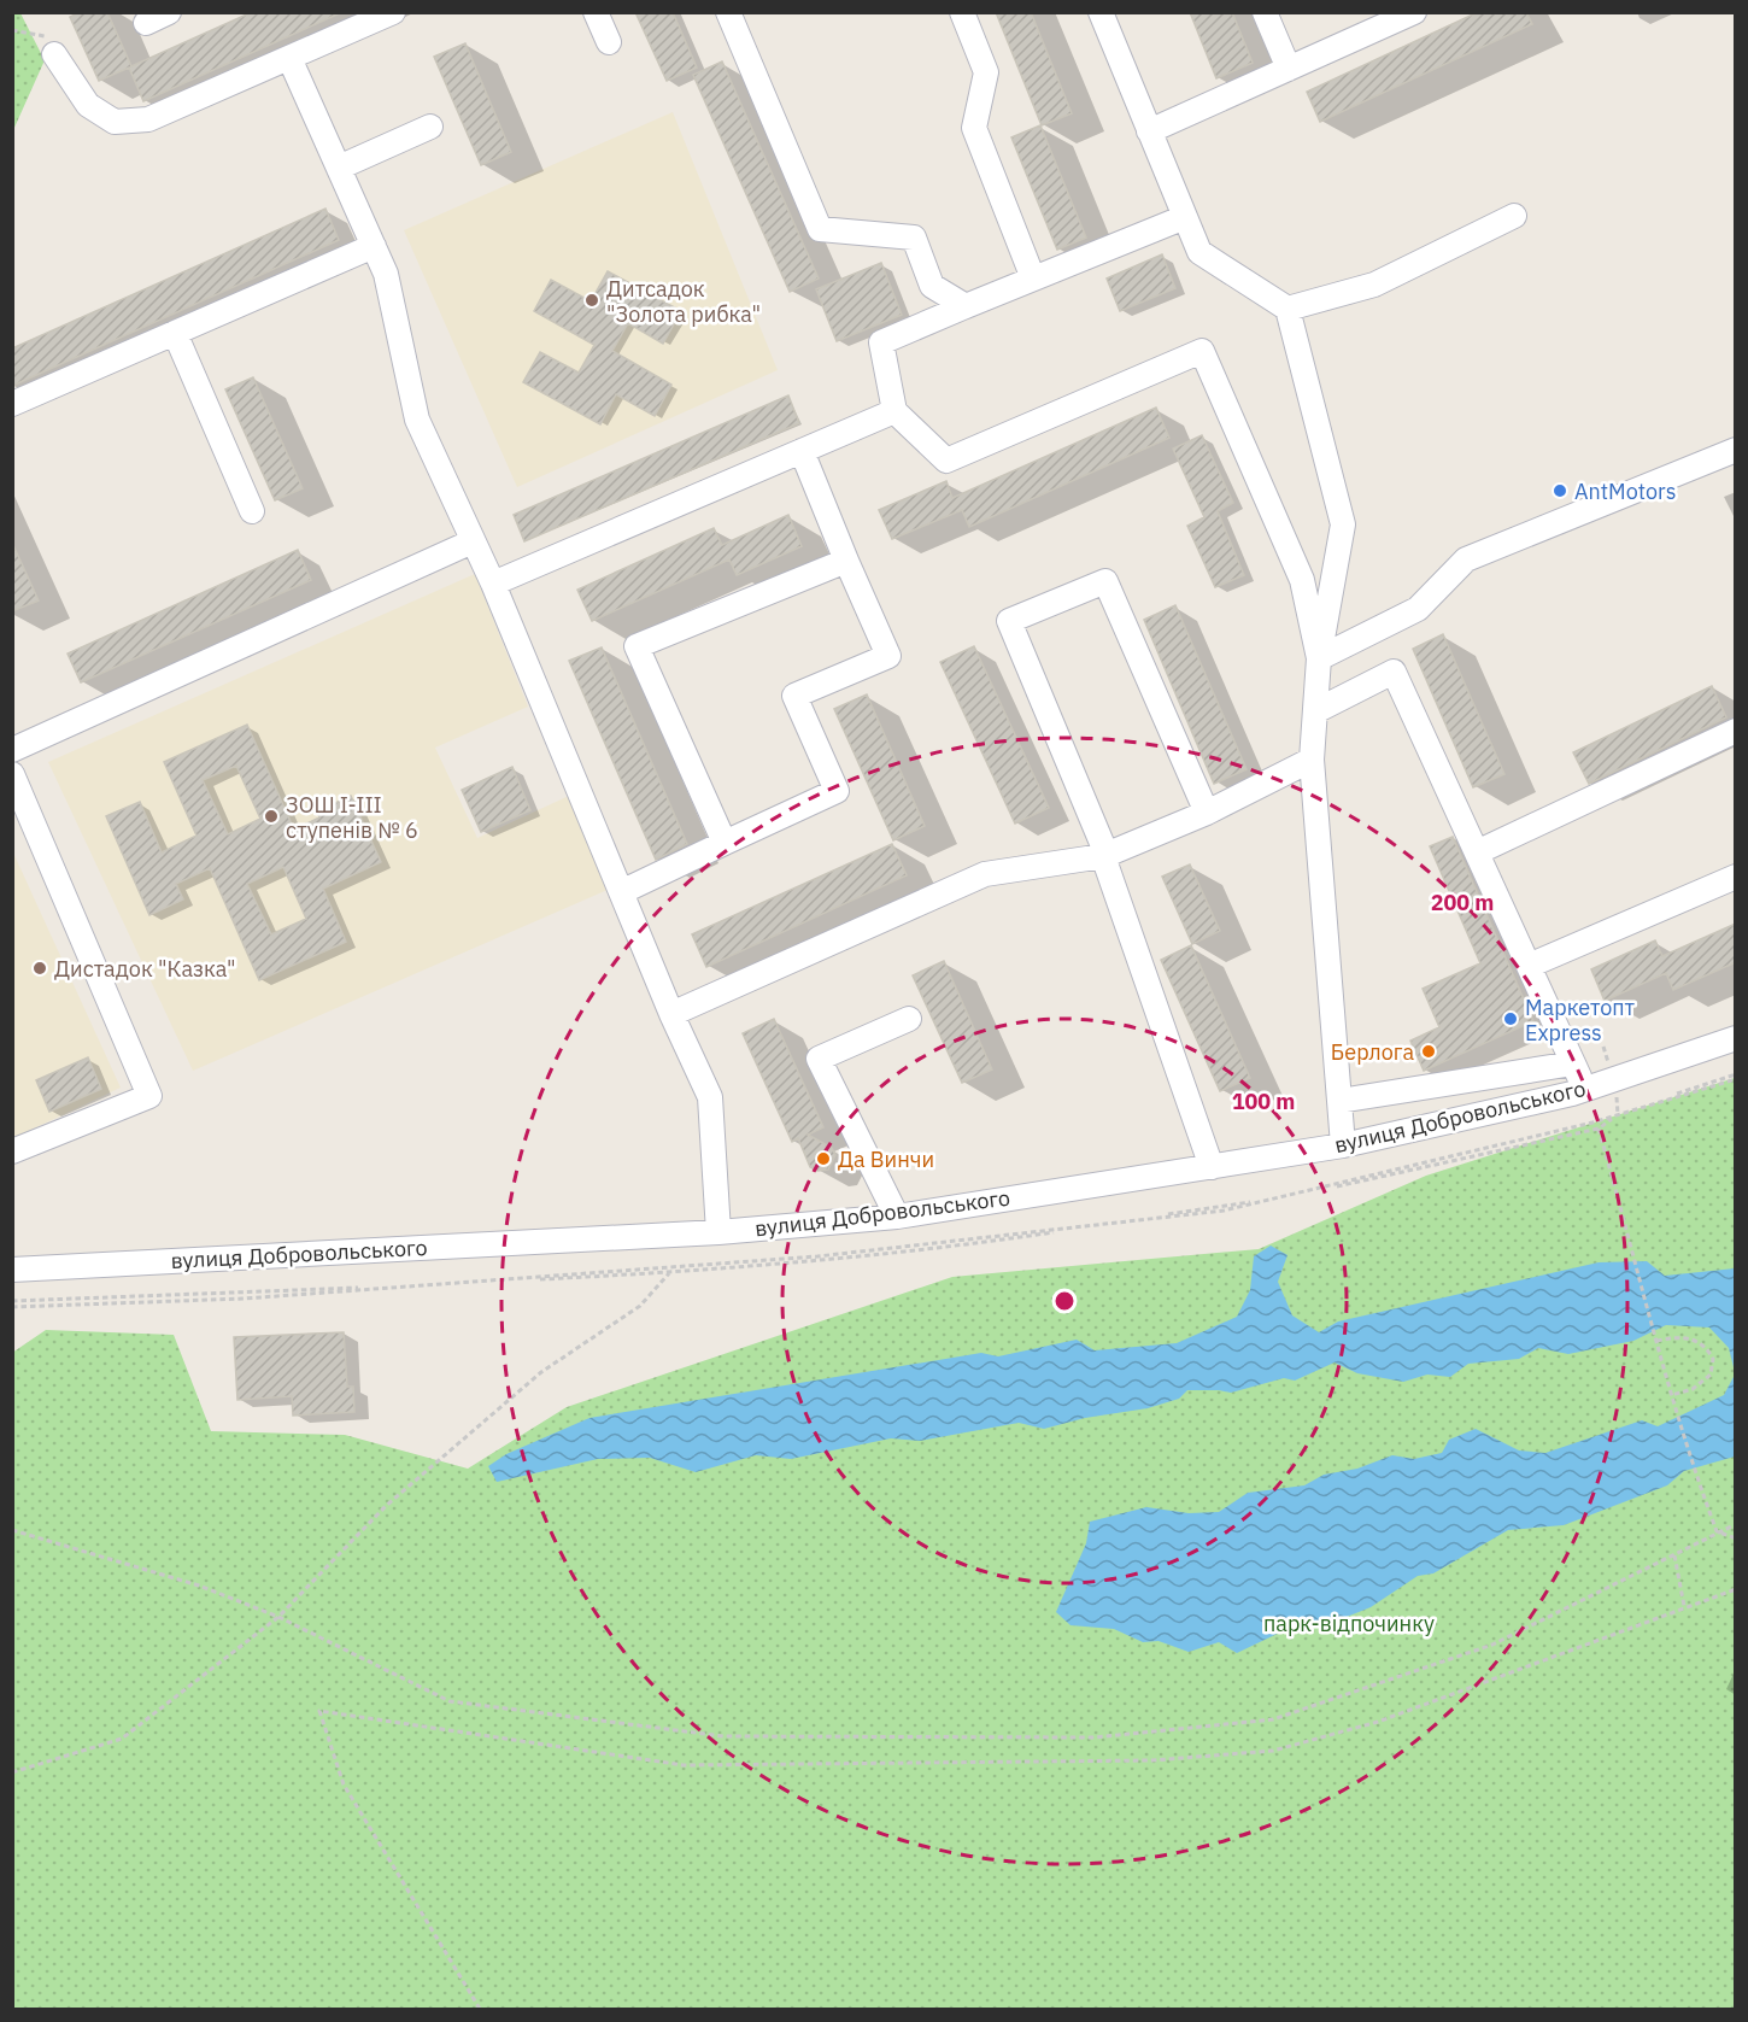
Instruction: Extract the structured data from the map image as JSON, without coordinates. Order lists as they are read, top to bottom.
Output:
{
  "streets": {
    "street": ["вулиця Добровольського"]
  },
  "parks": ["парк-відпочинку"],
  "places": [
    "Дитсадок \"Золота рибка\"",
    "AntMotors",
    "ЗОШ І-ІІІ ступенів № 6",
    "Дистадок \"Казка\"",
    "Маркетопт Express",
    "Берлога",
    "Да Винчи"
  ],
  "rings": ["200 m", "100 m"]
}
